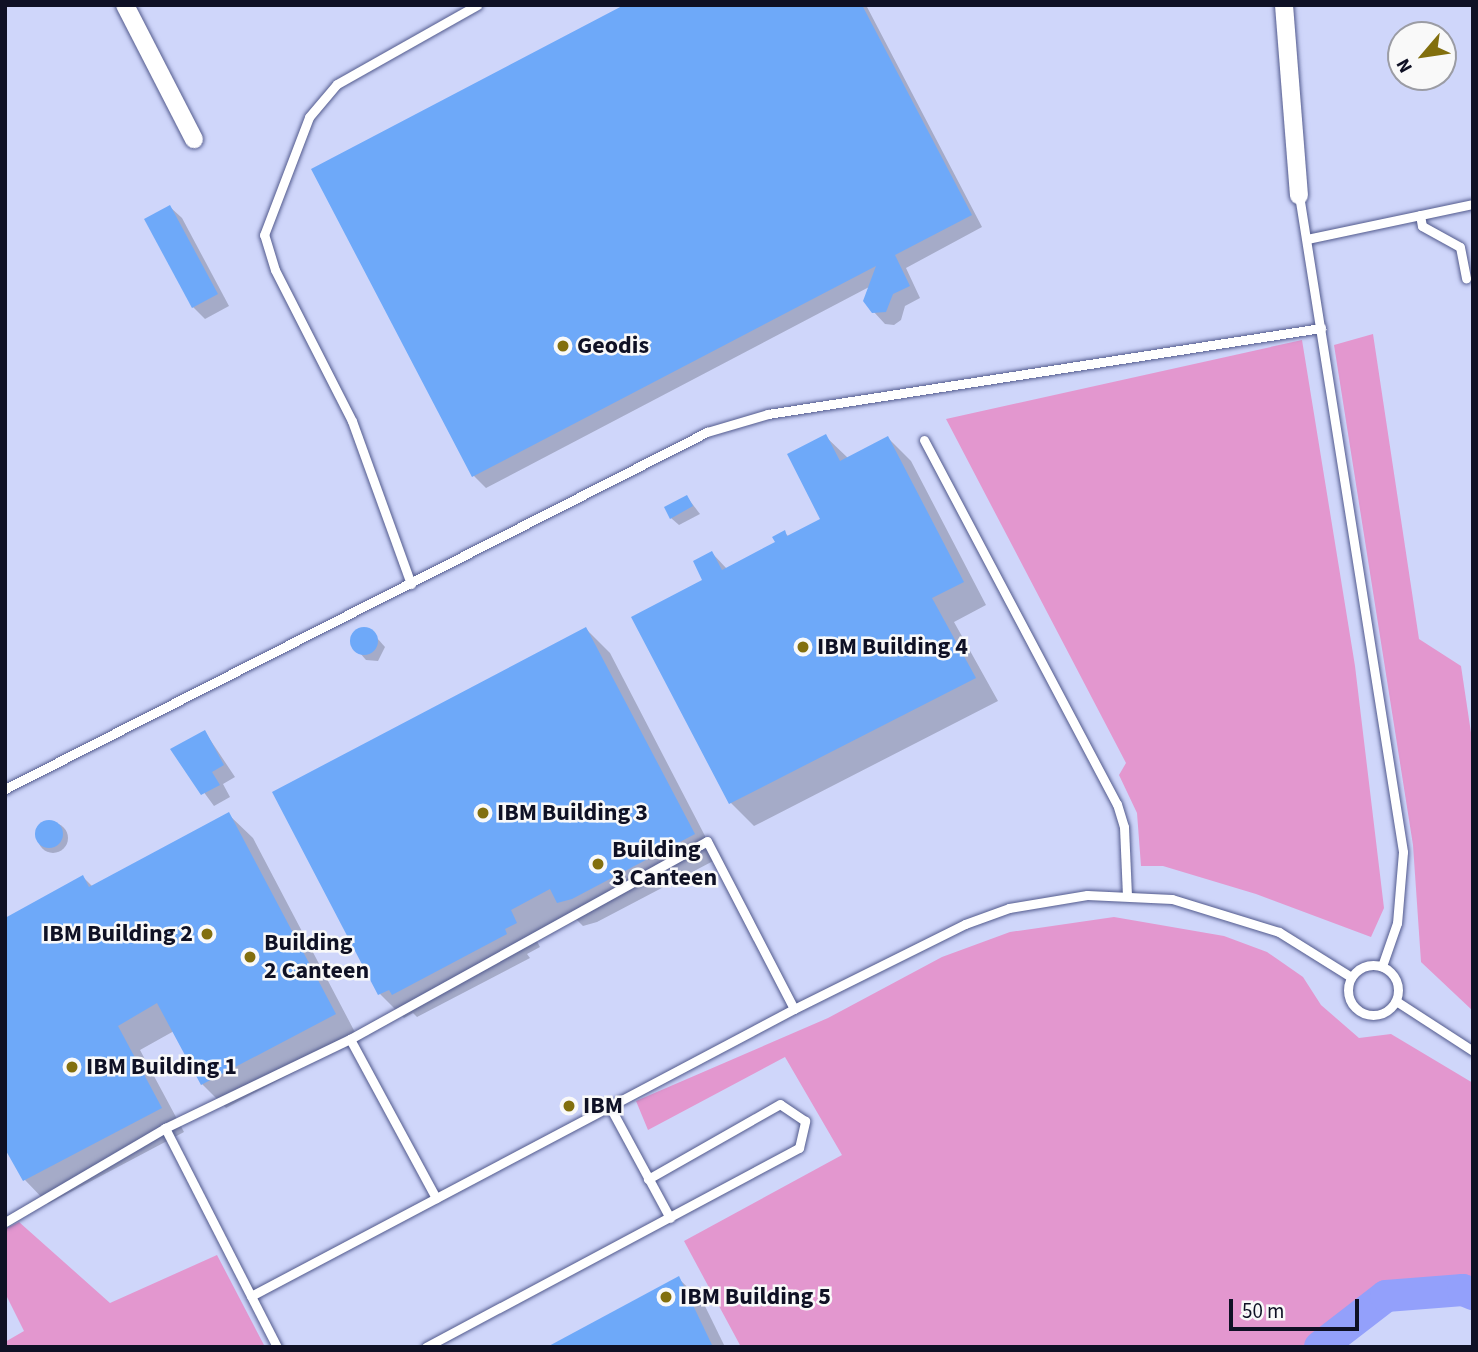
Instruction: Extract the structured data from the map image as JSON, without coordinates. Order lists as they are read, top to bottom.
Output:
{
  "places": [
    "Geodis",
    "IBM Building 4",
    "IBM Building 3",
    "Building 3 Canteen",
    "IBM Building 2",
    "Building 2 Canteen",
    "IBM Building 1",
    "IBM",
    "IBM Building 5"
  ],
  "scale_bar": "50 m",
  "north": "bottom left"
}
